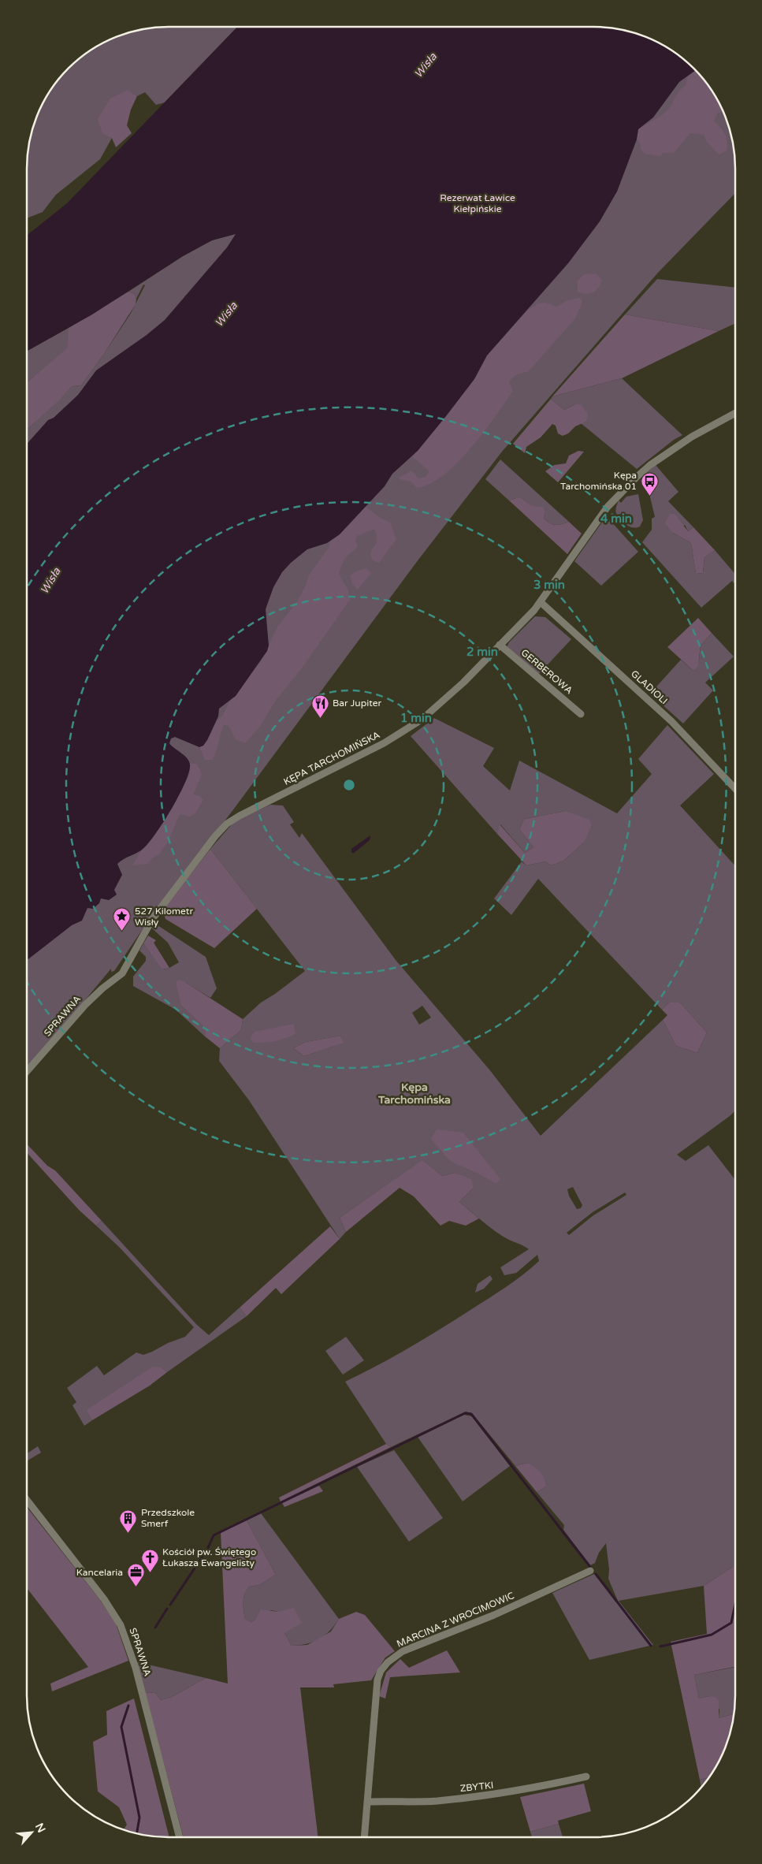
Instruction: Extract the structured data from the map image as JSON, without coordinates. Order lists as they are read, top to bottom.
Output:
{
  "streets": {
    "street": [
      "GERBEROWA",
      "GLADIOLI",
      "KĘPA TARCHOMIŃSKA",
      "SPRAWNA",
      "MARCINA Z WROCIMOWIC",
      "ZBYTKI"
    ]
  },
  "crossings": [
    ["GERBEROWA", "KĘPA TARCHOMIŃSKA"],
    ["GLADIOLI", "KĘPA TARCHOMIŃSKA"],
    ["KĘPA TARCHOMIŃSKA", "SPRAWNA"],
    ["MARCINA Z WROCIMOWIC", "ZBYTKI"]
  ],
  "districts": ["Kępa Tarchomińska"],
  "water": ["Wisła"],
  "parks": ["Rezerwat Ławice Kiełpińskie"],
  "places": {
    "bus stop": ["Kępa Tarchomińska 01"],
    "restaurant": ["Bar Jupiter"],
    "place": ["527 Kilometr Wisły"],
    "building": ["Przedszkole Smerf"],
    "church": ["Kościół pw. Świętego Łukasza Ewangelisty"],
    "office": ["Kancelaria"]
  },
  "north": "top right",
  "rings": [
    "4 min",
    "3 min",
    "2 min",
    "1 min"
  ]
}
